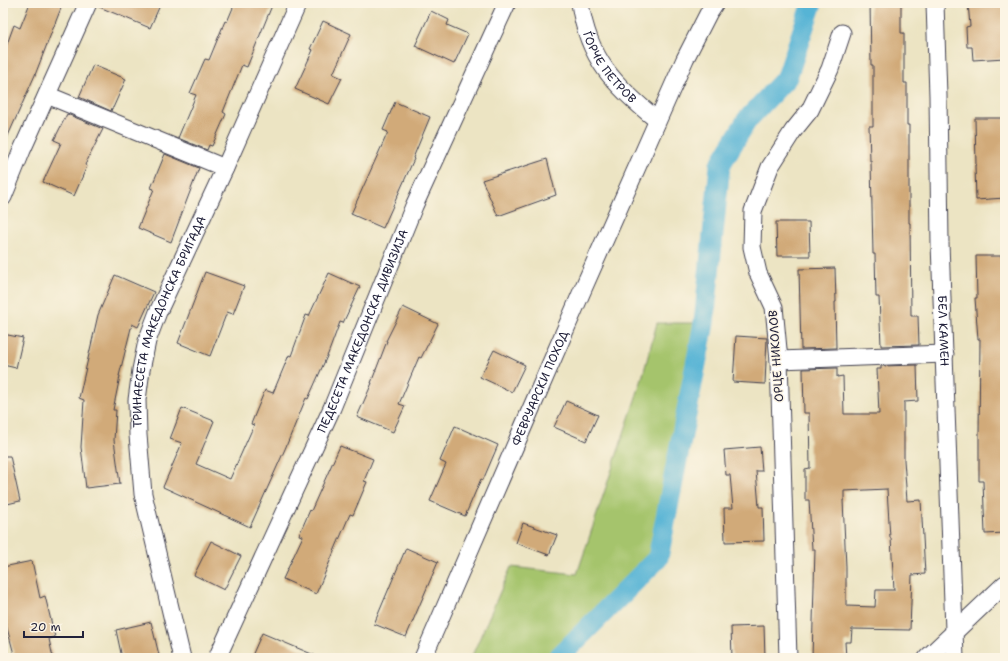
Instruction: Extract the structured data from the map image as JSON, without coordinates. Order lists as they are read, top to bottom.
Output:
{
  "streets": {
    "street": [
      "ЃОРЧЕ ПЕТРОВ",
      "ТРИНАЕСЕТА МАКЕДОНСКА БРИГАДА",
      "ПЕДЕСЕТА МАКЕДОНСКА ДИВИЗИЈА",
      "БЕЛ КАМЕН",
      "ОРЦЕ НИКОЛОВ",
      "ФЕВРУАРСКИ ПОХОД"
    ]
  },
  "crossings": [
    ["ЃОРЧЕ ПЕТРОВ", "ФЕВРУАРСКИ ПОХОД"]
  ],
  "scale_bar": "20 m"
}
